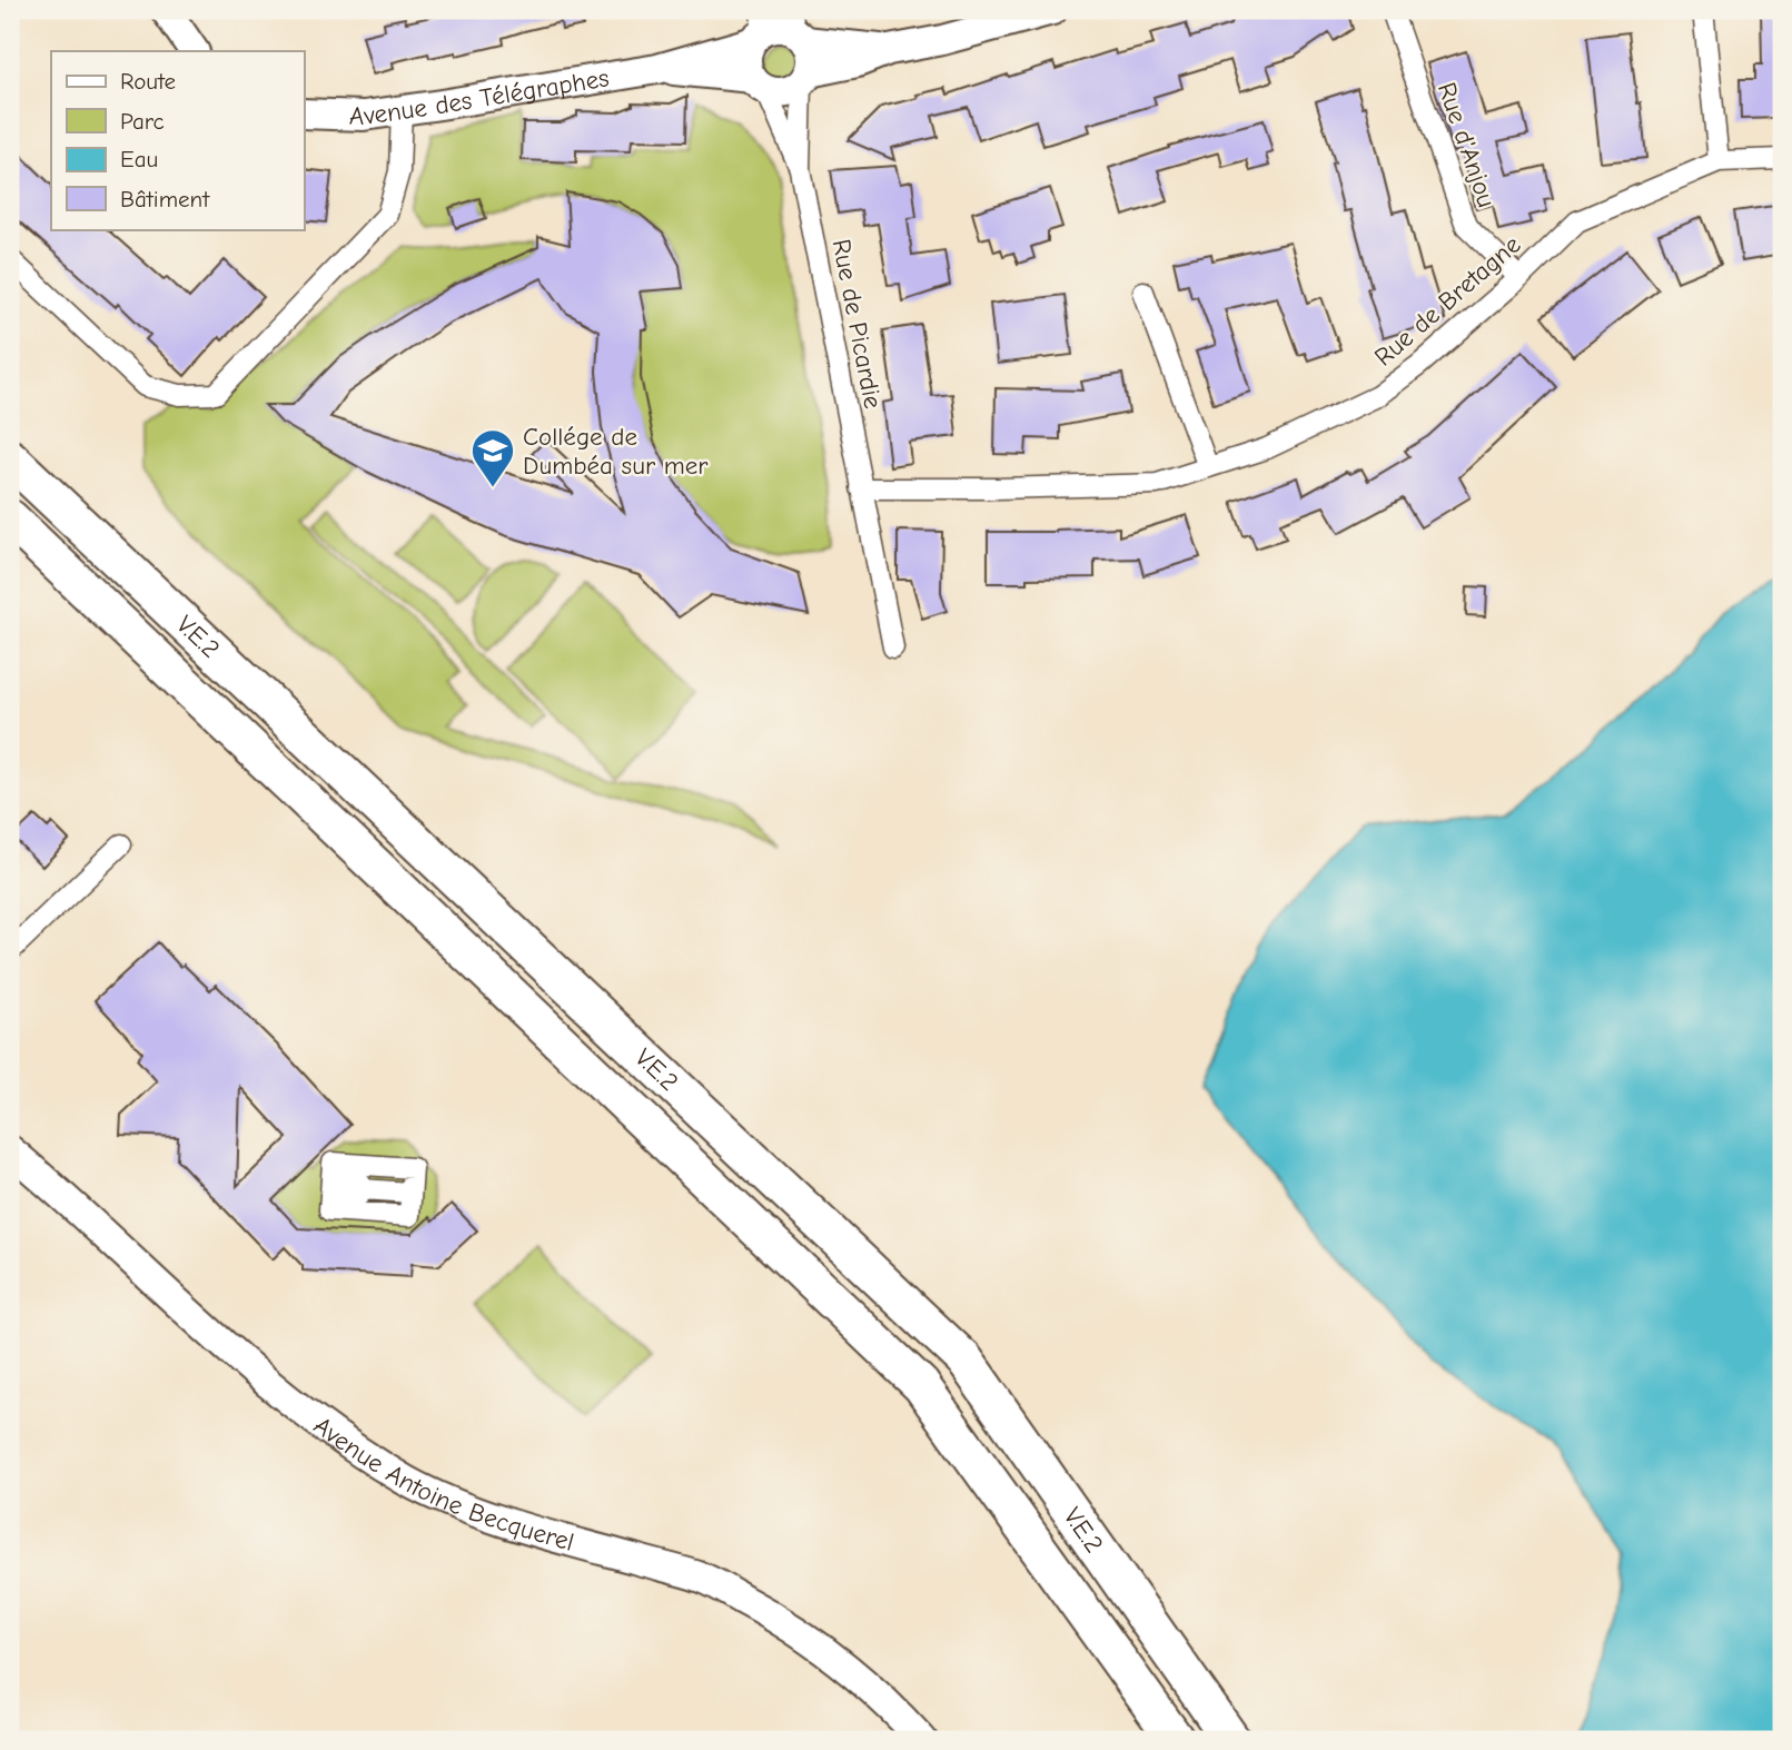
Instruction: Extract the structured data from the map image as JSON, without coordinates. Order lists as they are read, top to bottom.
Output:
{
  "streets": {
    "highway": ["V.E.2"],
    "street": [
      "Avenue des Télégraphes",
      "Rue d'Anjou",
      "Rue de Bretagne",
      "Rue de Picardie",
      "Avenue Antoine Becquerel"
    ]
  },
  "crossings": [
    ["Avenue des Télégraphes", "Rue de Picardie"],
    ["Rue d'Anjou", "Rue de Bretagne"],
    ["Rue de Bretagne", "Rue de Picardie"]
  ],
  "places": {
    "school or university": ["Collége de Dumbéa sur mer"]
  },
  "legend": [
    "Route",
    "Parc",
    "Eau",
    "Bâtiment"
  ]
}
